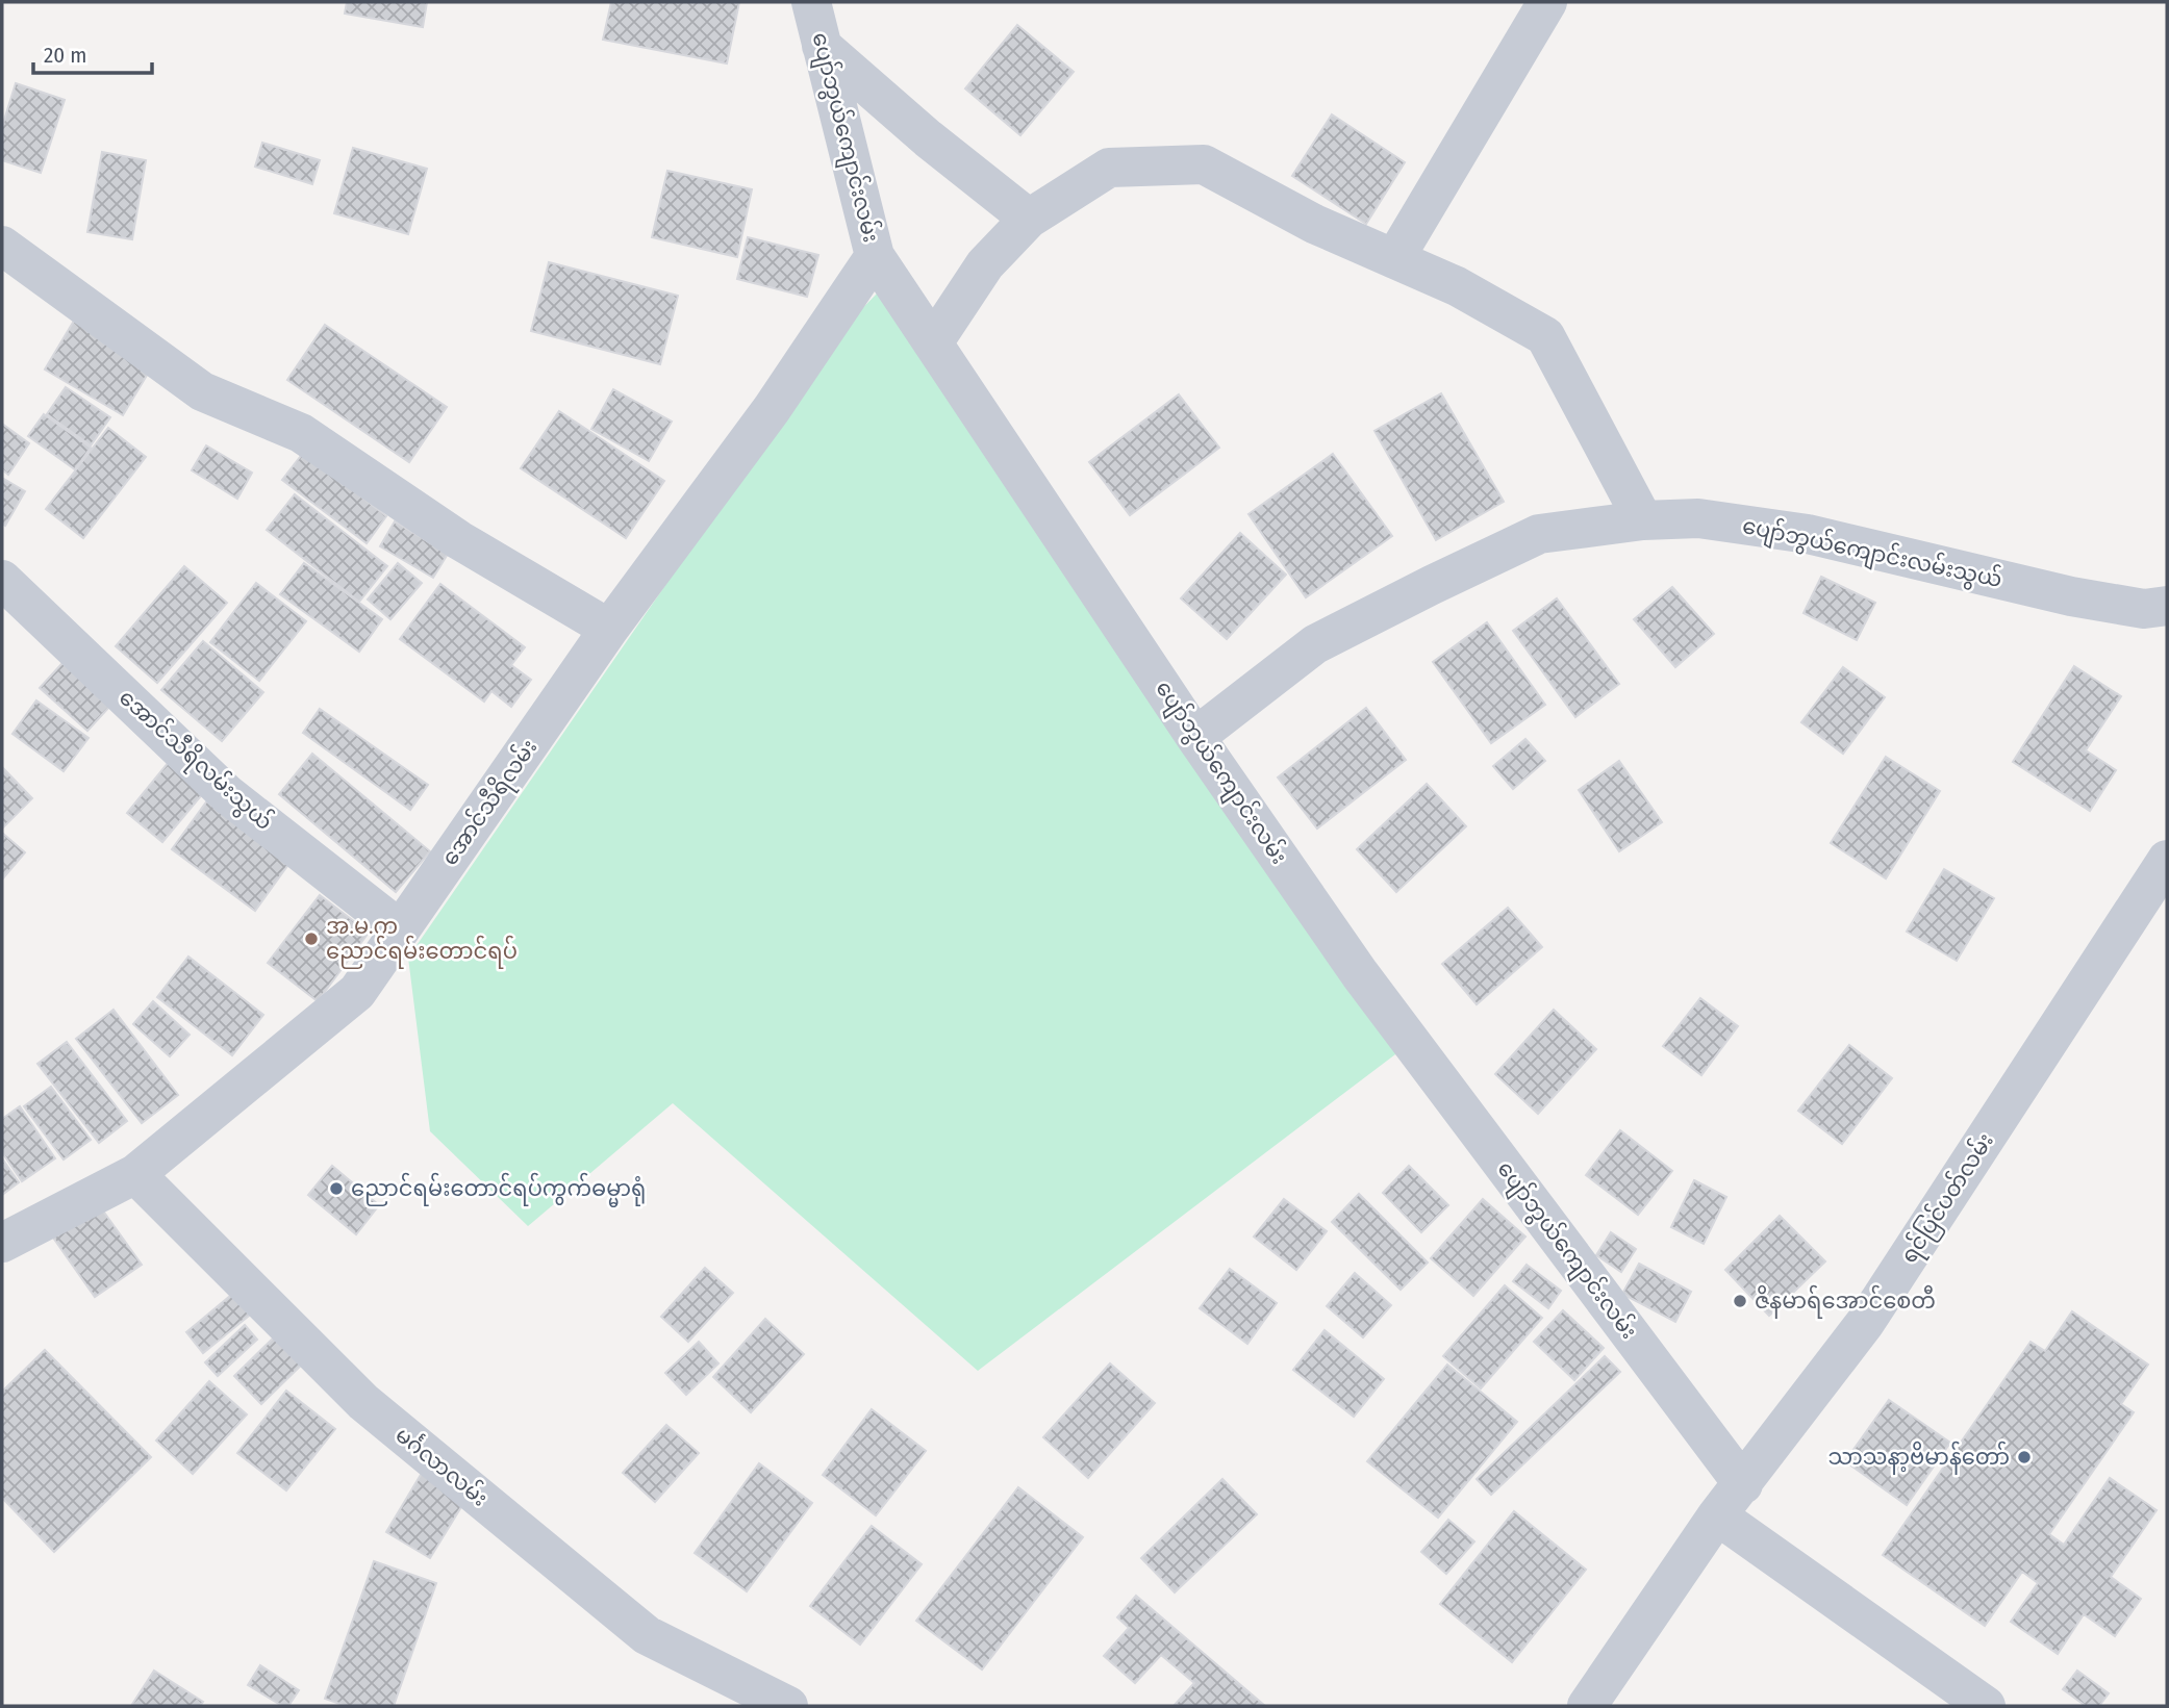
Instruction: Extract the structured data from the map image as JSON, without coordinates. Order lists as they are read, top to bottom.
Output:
{
  "streets": {
    "street": [
      "ပျော်ဘွယ်ကျောင်းလမ်း",
      "ပျော်ဘွယ်ကျောင်းလမ်းသွယ်",
      "အောင်သီရိလမ်းသွယ်",
      "အောင်သီရိလမ်း",
      "ရင်ပြင်ပတ်လမ်း",
      "မင်္ဂလာလမ်း"
    ]
  },
  "crossings": [
    ["ပျော်ဘွယ်ကျောင်းလမ်း", "ပျော်ဘွယ်ကျောင်းလမ်းသွယ်"],
    ["ပျော်ဘွယ်ကျောင်းလမ်း", "အောင်သီရိလမ်း"],
    ["ပျော်ဘွယ်ကျောင်းလမ်း", "ရင်ပြင်ပတ်လမ်း"],
    ["အောင်သီရိလမ်းသွယ်", "အောင်သီရိလမ်း"],
    ["အောင်သီရိလမ်း", "မင်္ဂလာလမ်း"]
  ],
  "places": [
    "အ.မ.က ညောင်ရမ်းတောင်ရပ်",
    "ညောင်ရမ်းတောင်ရပ်ကွက်ဓမ္မာရုံ",
    "ဇိနမာရ်အောင်စေတီ",
    "သာသနာ့ဗိမာန်တော်"
  ],
  "scale_bar": "20 m"
}
